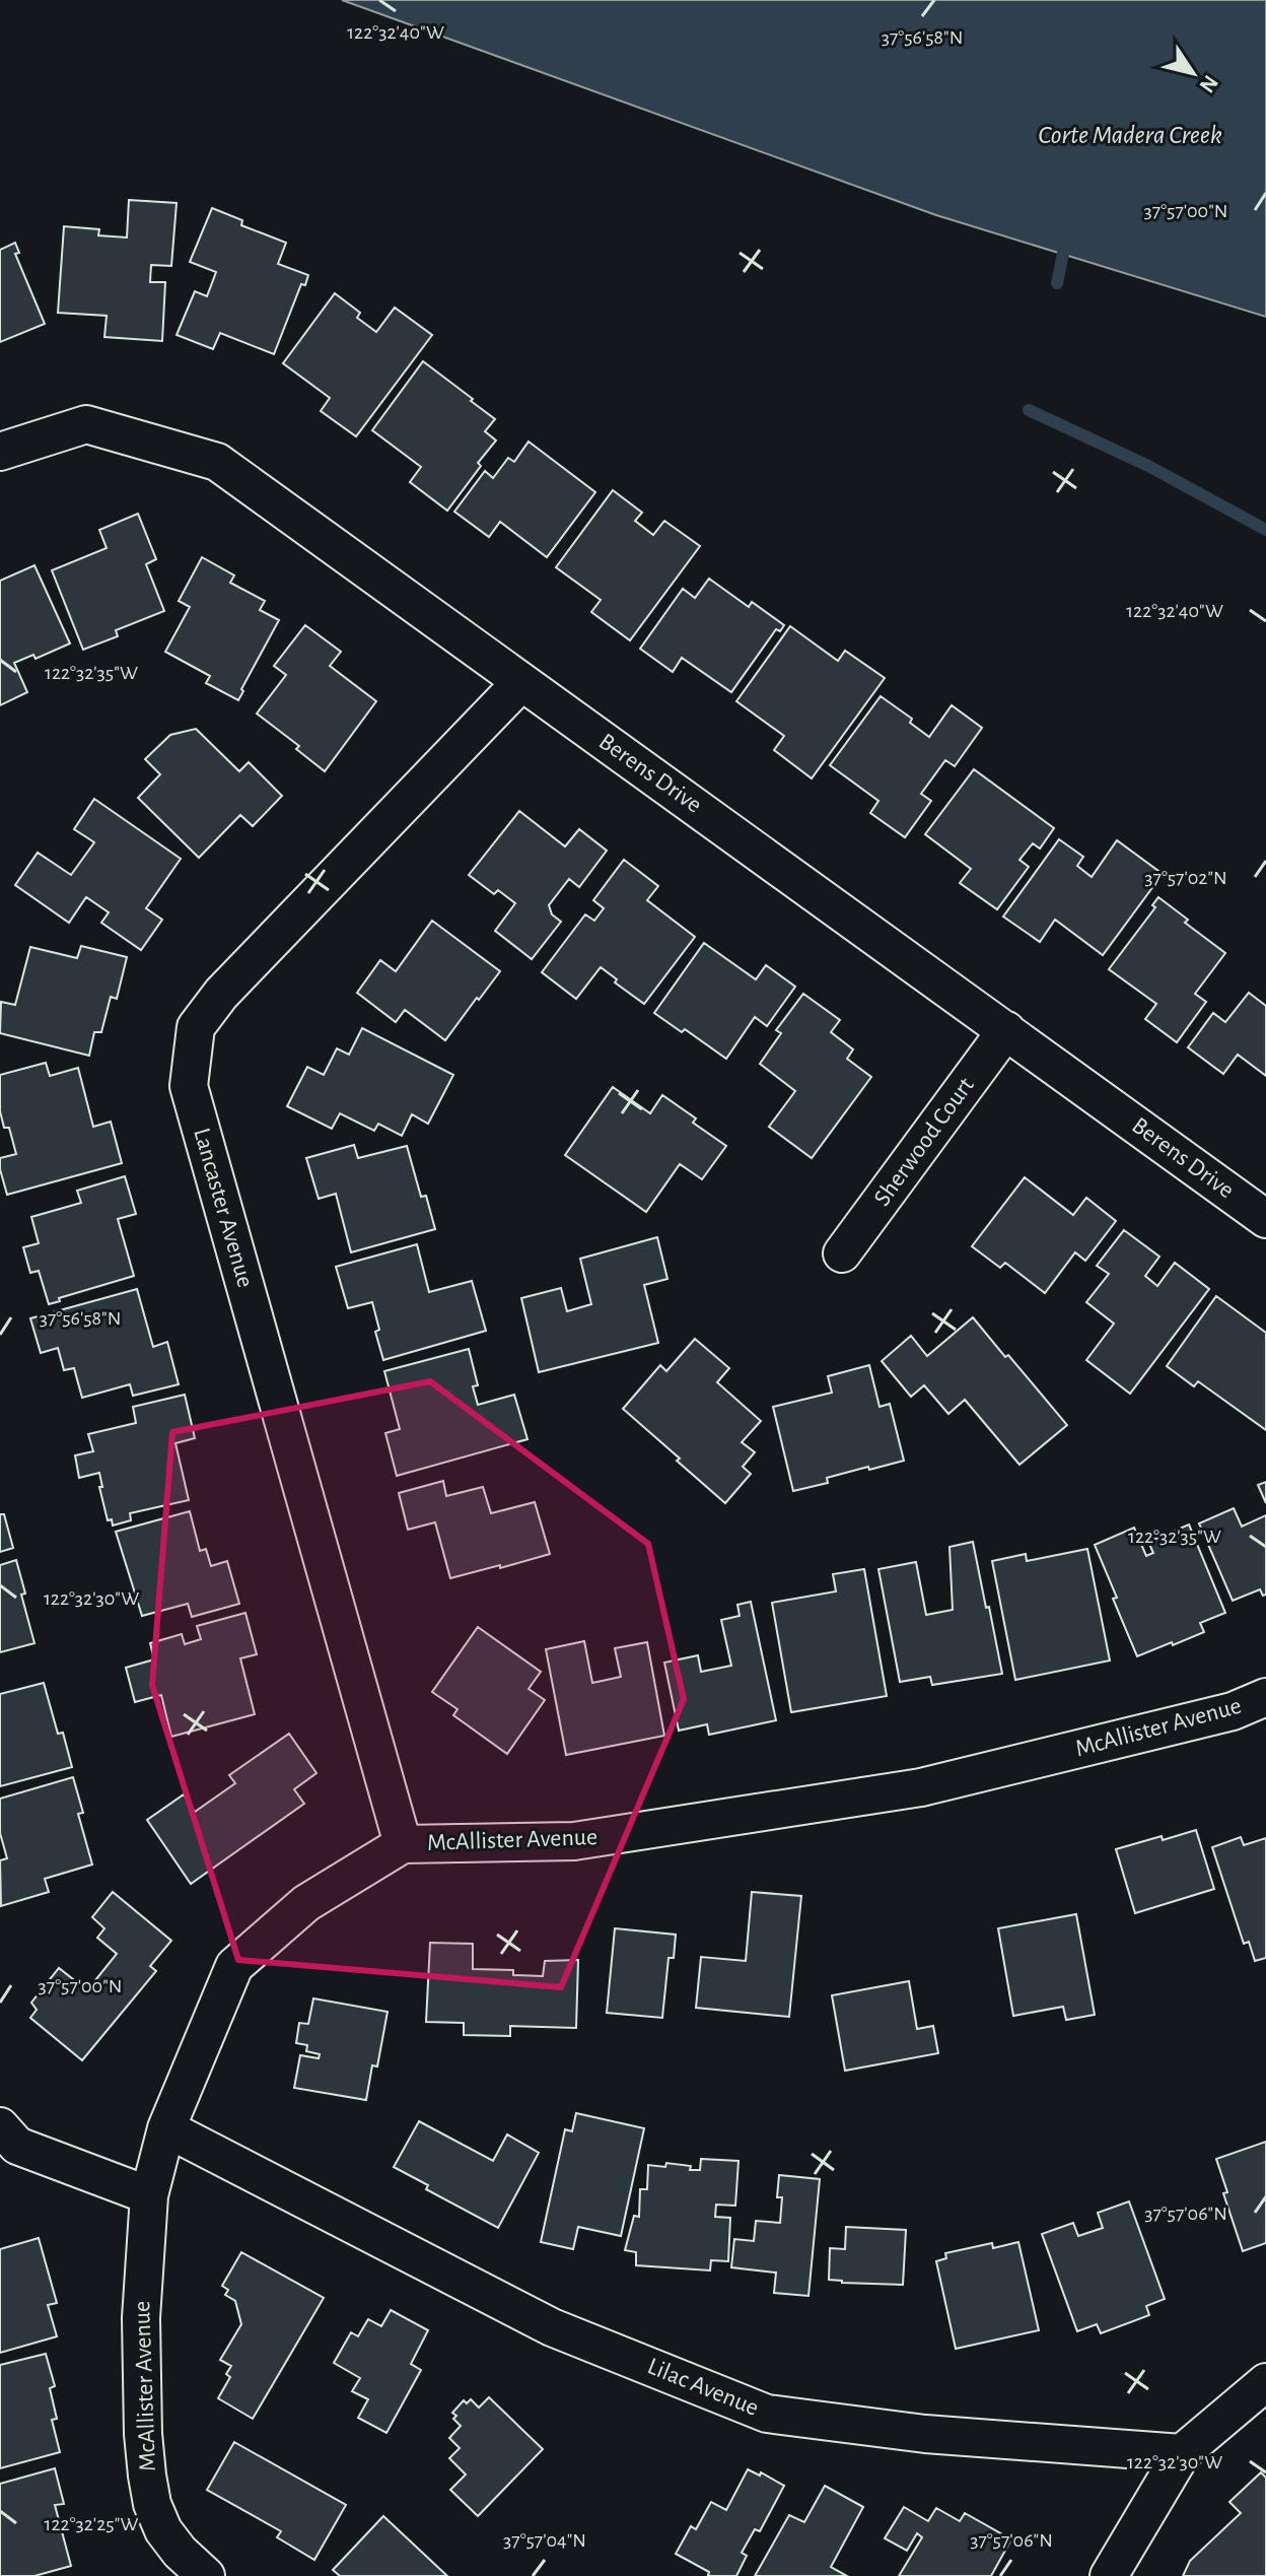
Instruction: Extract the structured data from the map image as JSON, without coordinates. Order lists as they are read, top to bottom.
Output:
{
  "streets": {
    "street": [
      "Berens Drive",
      "Sherwood Court",
      "Lancaster Avenue",
      "McAllister Avenue",
      "Lilac Avenue"
    ]
  },
  "crossings": [
    ["Berens Drive", "Sherwood Court"],
    ["Berens Drive", "Lancaster Avenue"],
    ["Lancaster Avenue", "McAllister Avenue"],
    ["McAllister Avenue", "Lilac Avenue"]
  ],
  "water": ["Corte Madera Creek"],
  "north": "bottom right",
  "coordinates": [
    "122°32'40\"W",
    "37°56'58\"N",
    "37°57'00\"N",
    "122°32'35\"W",
    "37°57'02\"N",
    "122°32'30\"W",
    "37°57'06\"N",
    "122°32'25\"W",
    "37°57'04\"N"
  ]
}
